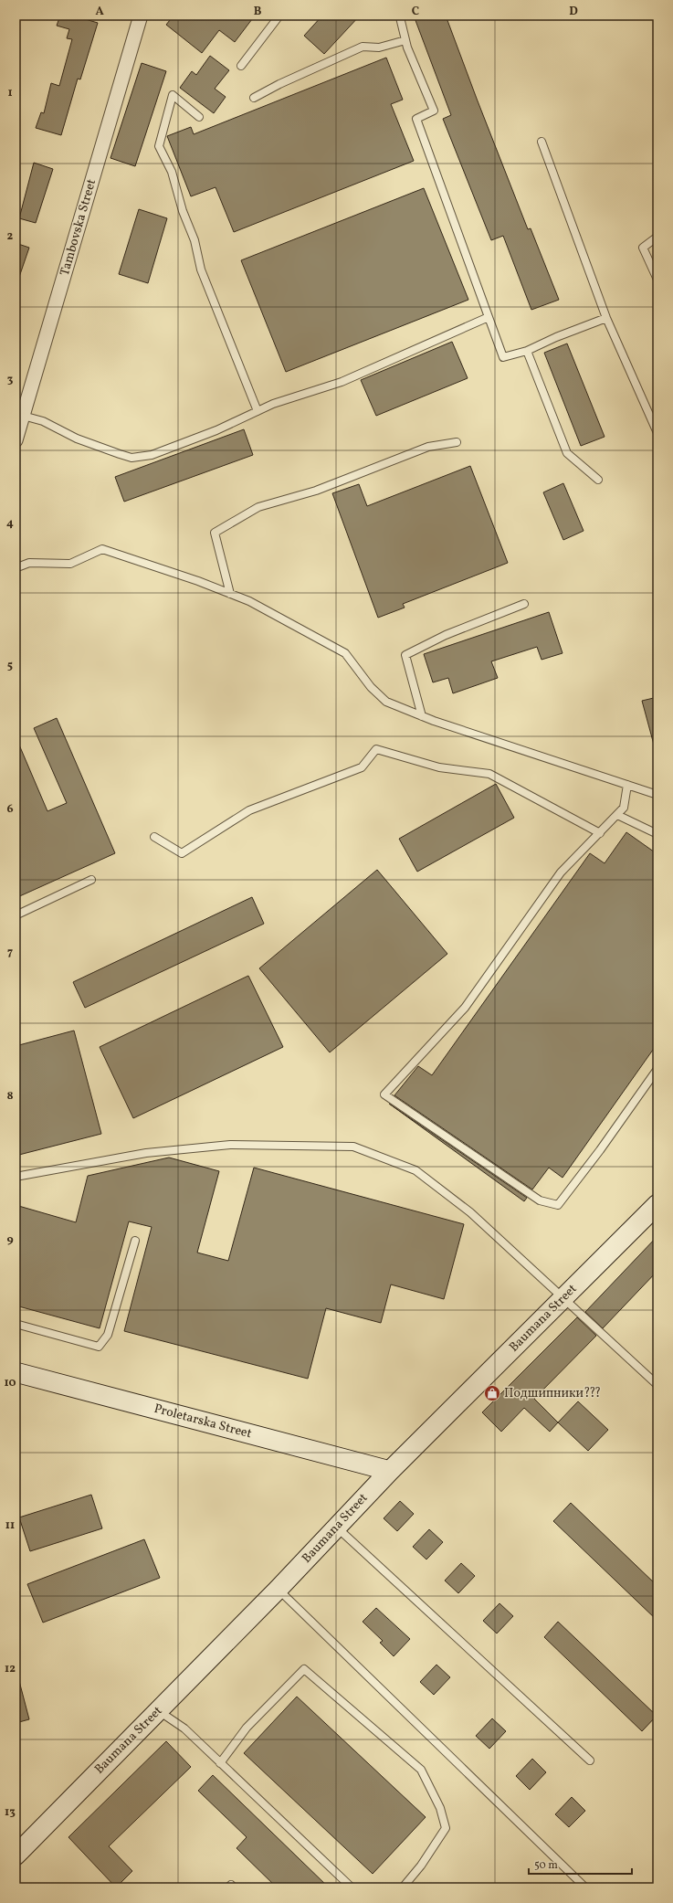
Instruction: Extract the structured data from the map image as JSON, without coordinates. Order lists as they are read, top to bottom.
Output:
{
  "streets": {
    "main road": ["Baumana Street", "Proletarska Street"],
    "street": ["Tambovska Street"]
  },
  "crossings": [
    ["Baumana Street", "Proletarska Street"]
  ],
  "places": {
    "shop": ["Подшипники???"]
  },
  "scale_bar": "50 m",
  "grid": {
    "columns": [
      "A",
      "B",
      "C",
      "D"
    ],
    "rows": [
      "1",
      "2",
      "3",
      "4",
      "5",
      "6",
      "7",
      "8",
      "9",
      "10",
      "11",
      "12",
      "13"
    ]
  }
}
